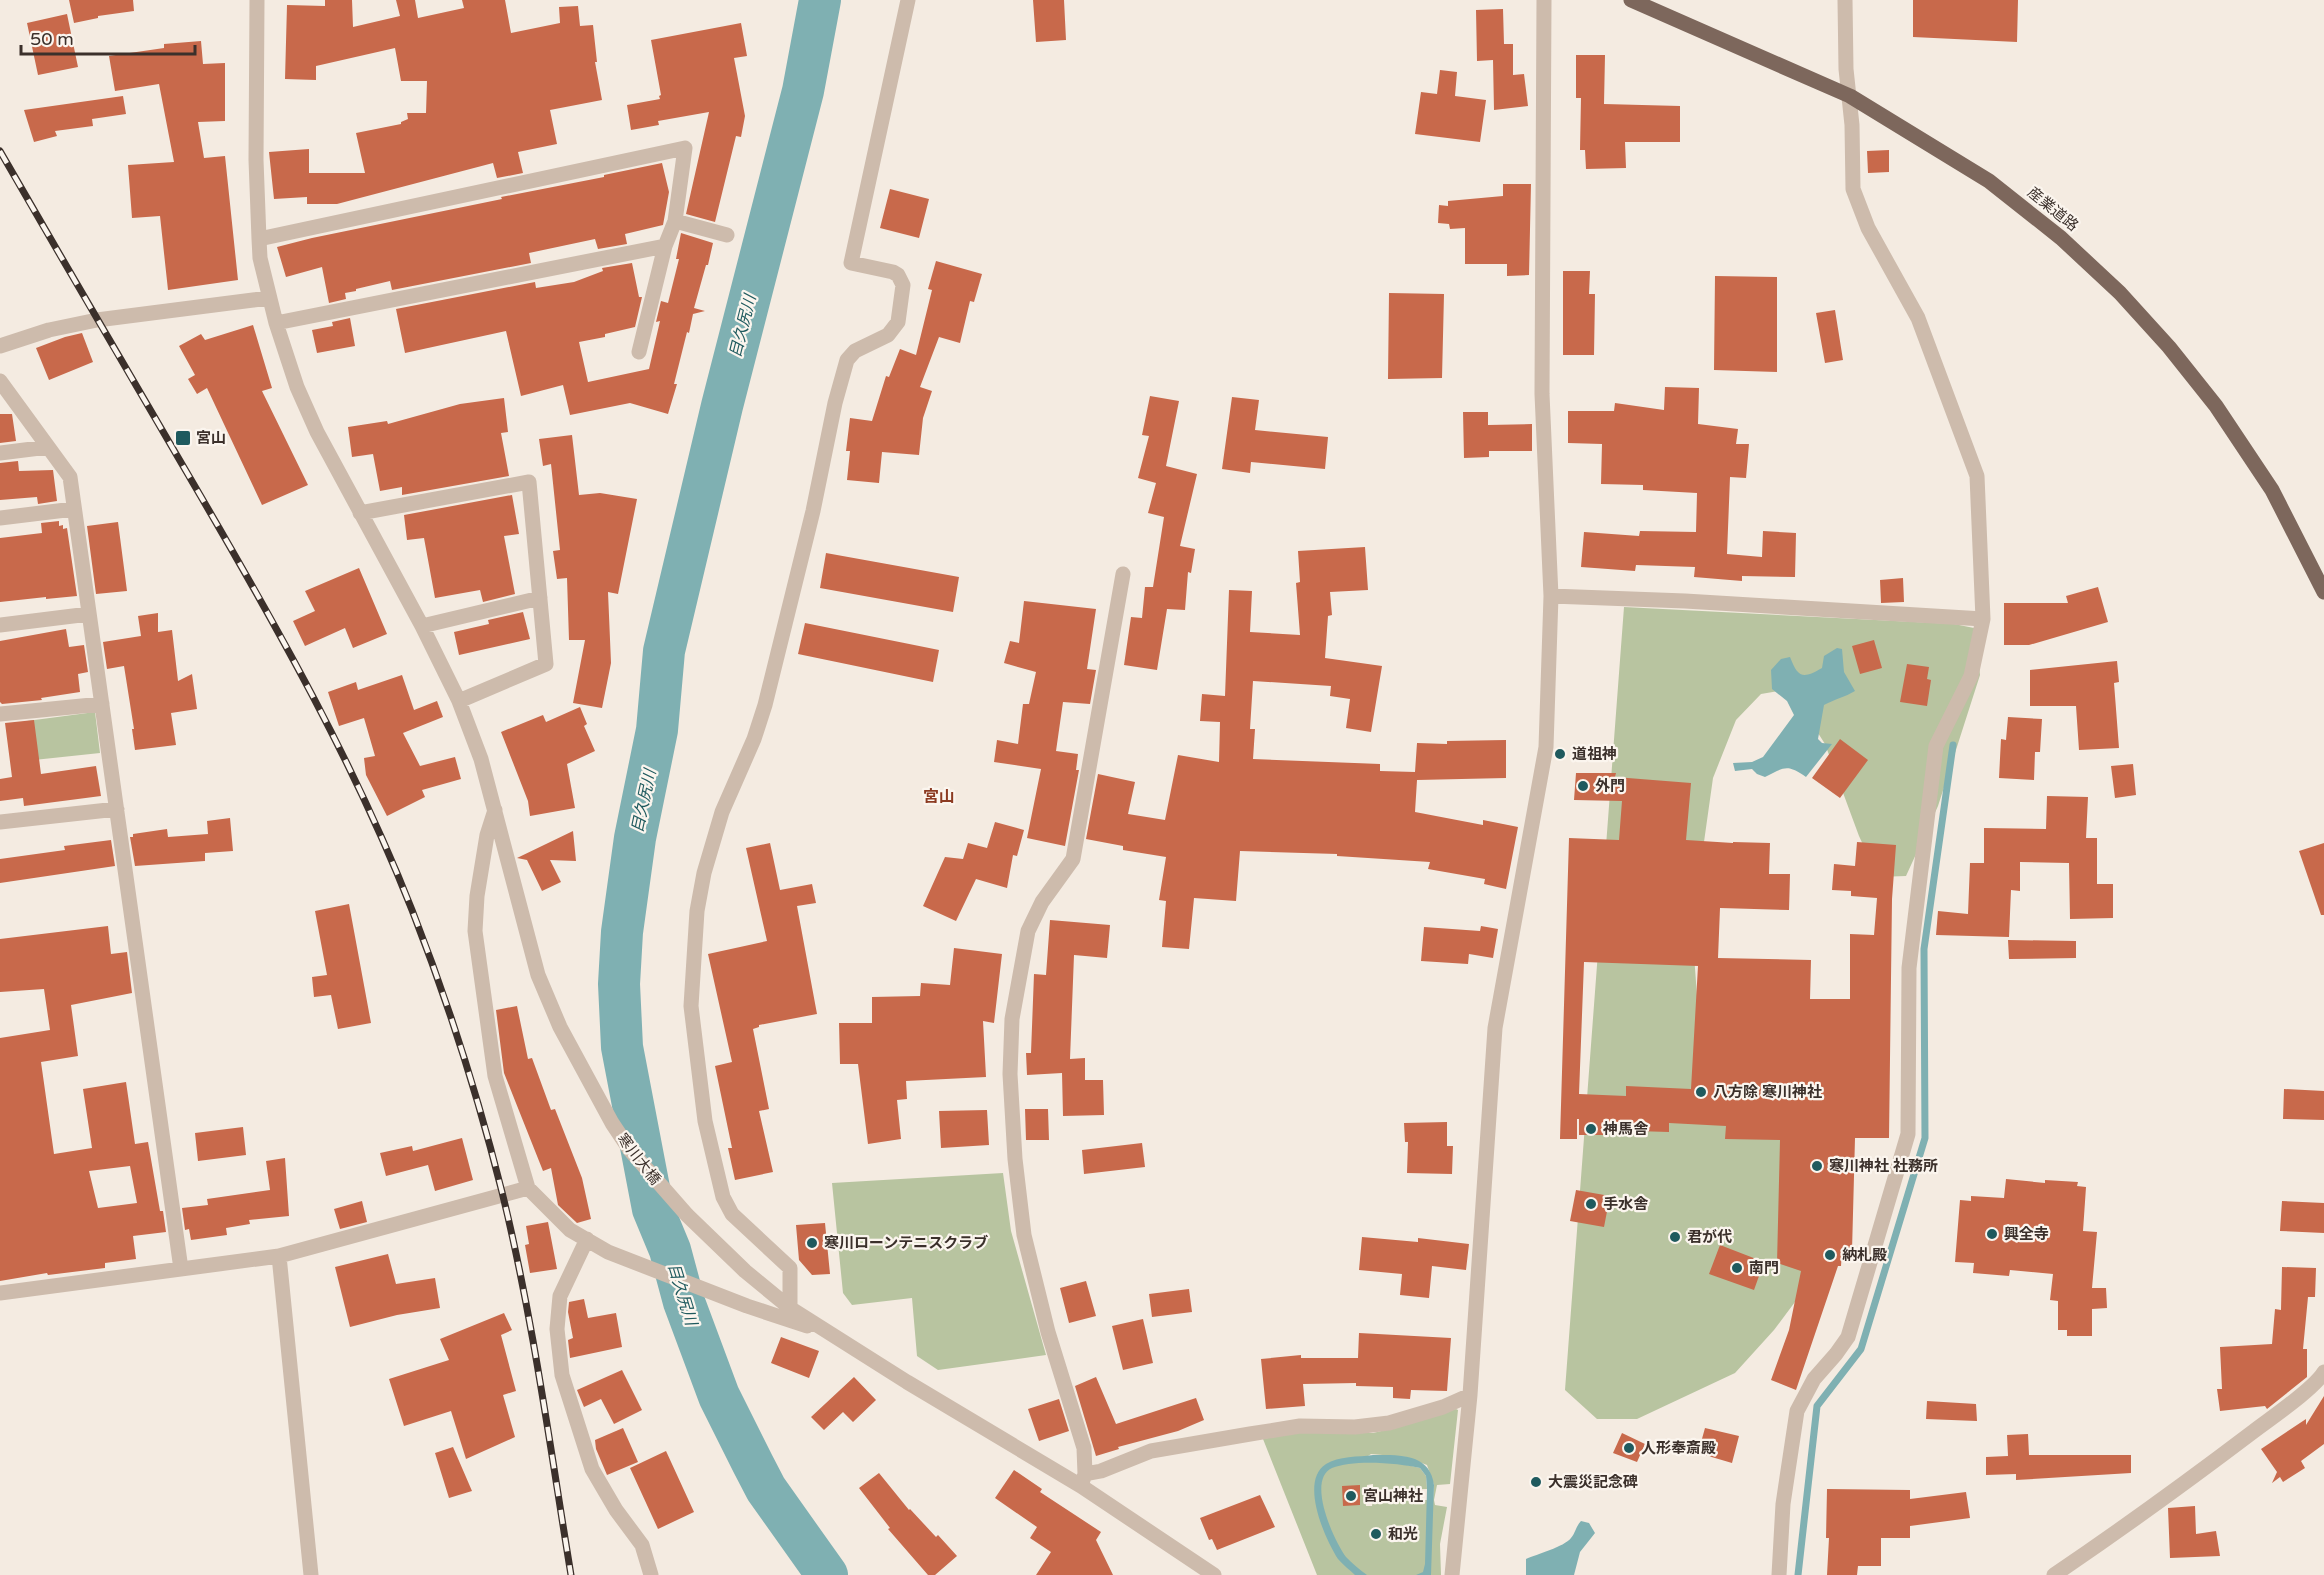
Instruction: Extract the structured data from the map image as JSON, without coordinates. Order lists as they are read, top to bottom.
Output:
{
  "streets": {
    "main road": ["産業道路"],
    "street": ["寒川大橋"]
  },
  "districts": ["宮山"],
  "water": ["目久尻川"],
  "places": {
    "transit": ["宮山"],
    "other": [
      "道祖神",
      "外門",
      "八方除 寒川神社",
      "神馬舎",
      "寒川神社 社務所",
      "手水舎",
      "興全寺",
      "君が代",
      "寒川ローンテニスクラブ",
      "納札殿",
      "南門",
      "人形奉斎殿",
      "大震災記念碑",
      "宮山神社",
      "和光"
    ]
  },
  "scale_bar": "50 m"
}
